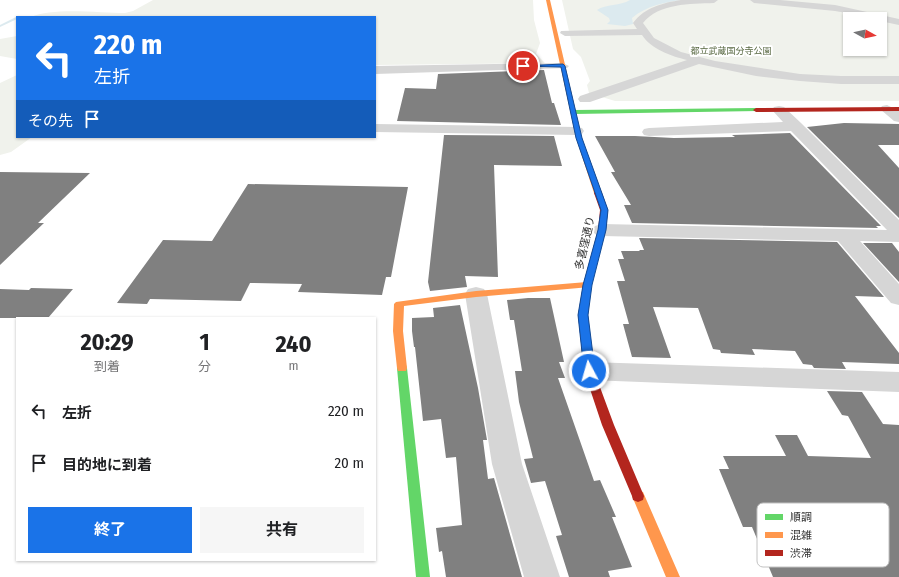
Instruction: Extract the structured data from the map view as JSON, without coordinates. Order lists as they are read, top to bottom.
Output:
{
  "streets": {
    "main road": ["多喜窪通り"]
  },
  "parks": ["都立武蔵国分寺公園"],
  "legend": ["順調", "混雑", "渋滞"],
  "north": "right",
  "page": {
    "turn": ["220 m", "左折"],
    "then": "その先",
    "eta": [
      "20:29",
      "到着",
      "1",
      "分",
      "240",
      "m"
    ],
    "list": [
      {
        "name": "左折",
        "value": "220 m"
      },
      {
        "name": "目的地に到着",
        "value": "20 m"
      }
    ],
    "buttons": ["終了", "共有"]
  }
}
